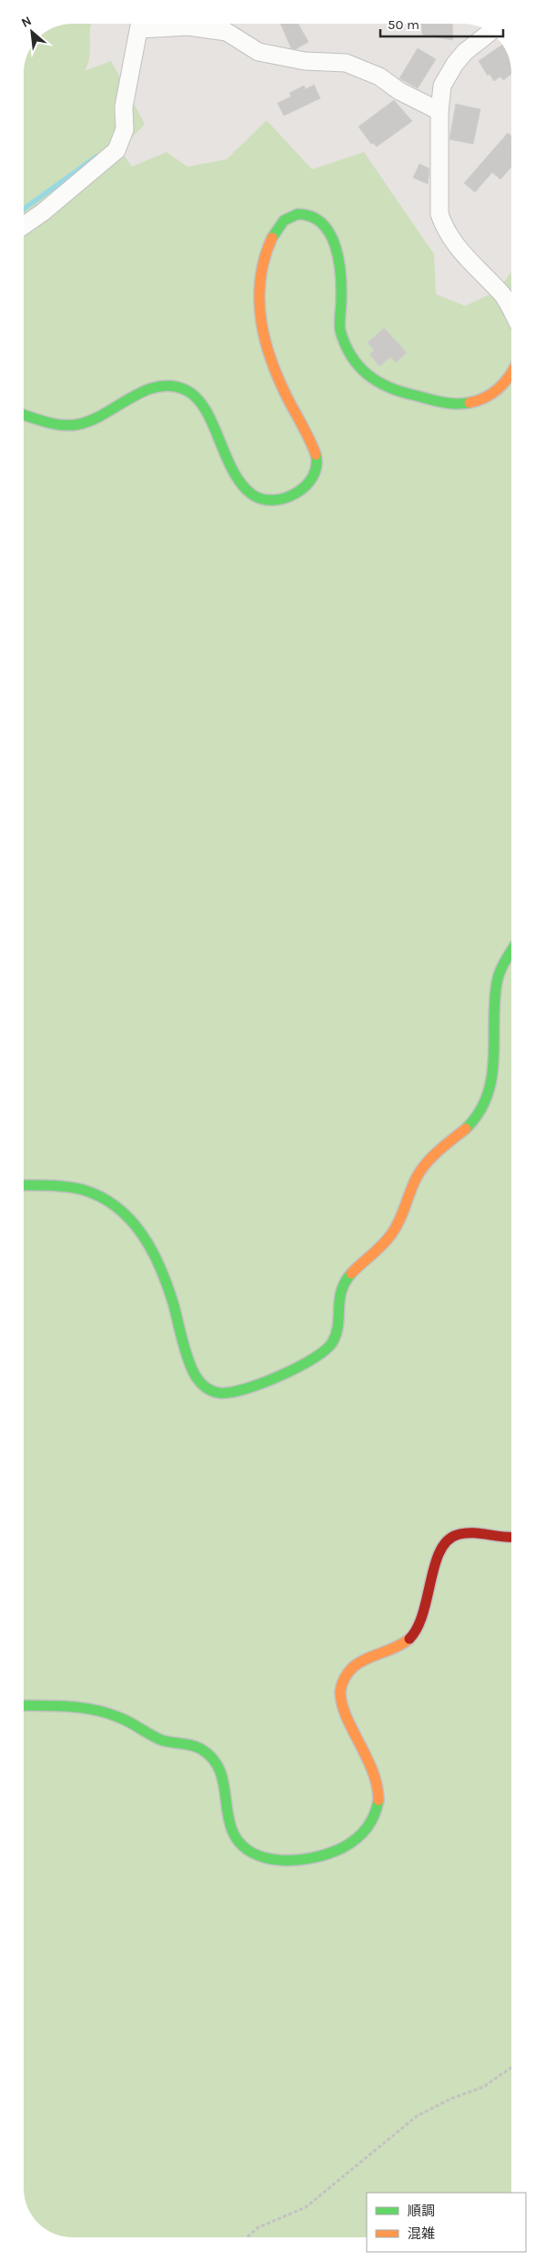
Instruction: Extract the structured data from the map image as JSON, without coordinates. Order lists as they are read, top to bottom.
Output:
{
  "legend": ["順調", "混雑"],
  "scale_bar": "50 m",
  "north": "top left"
}
